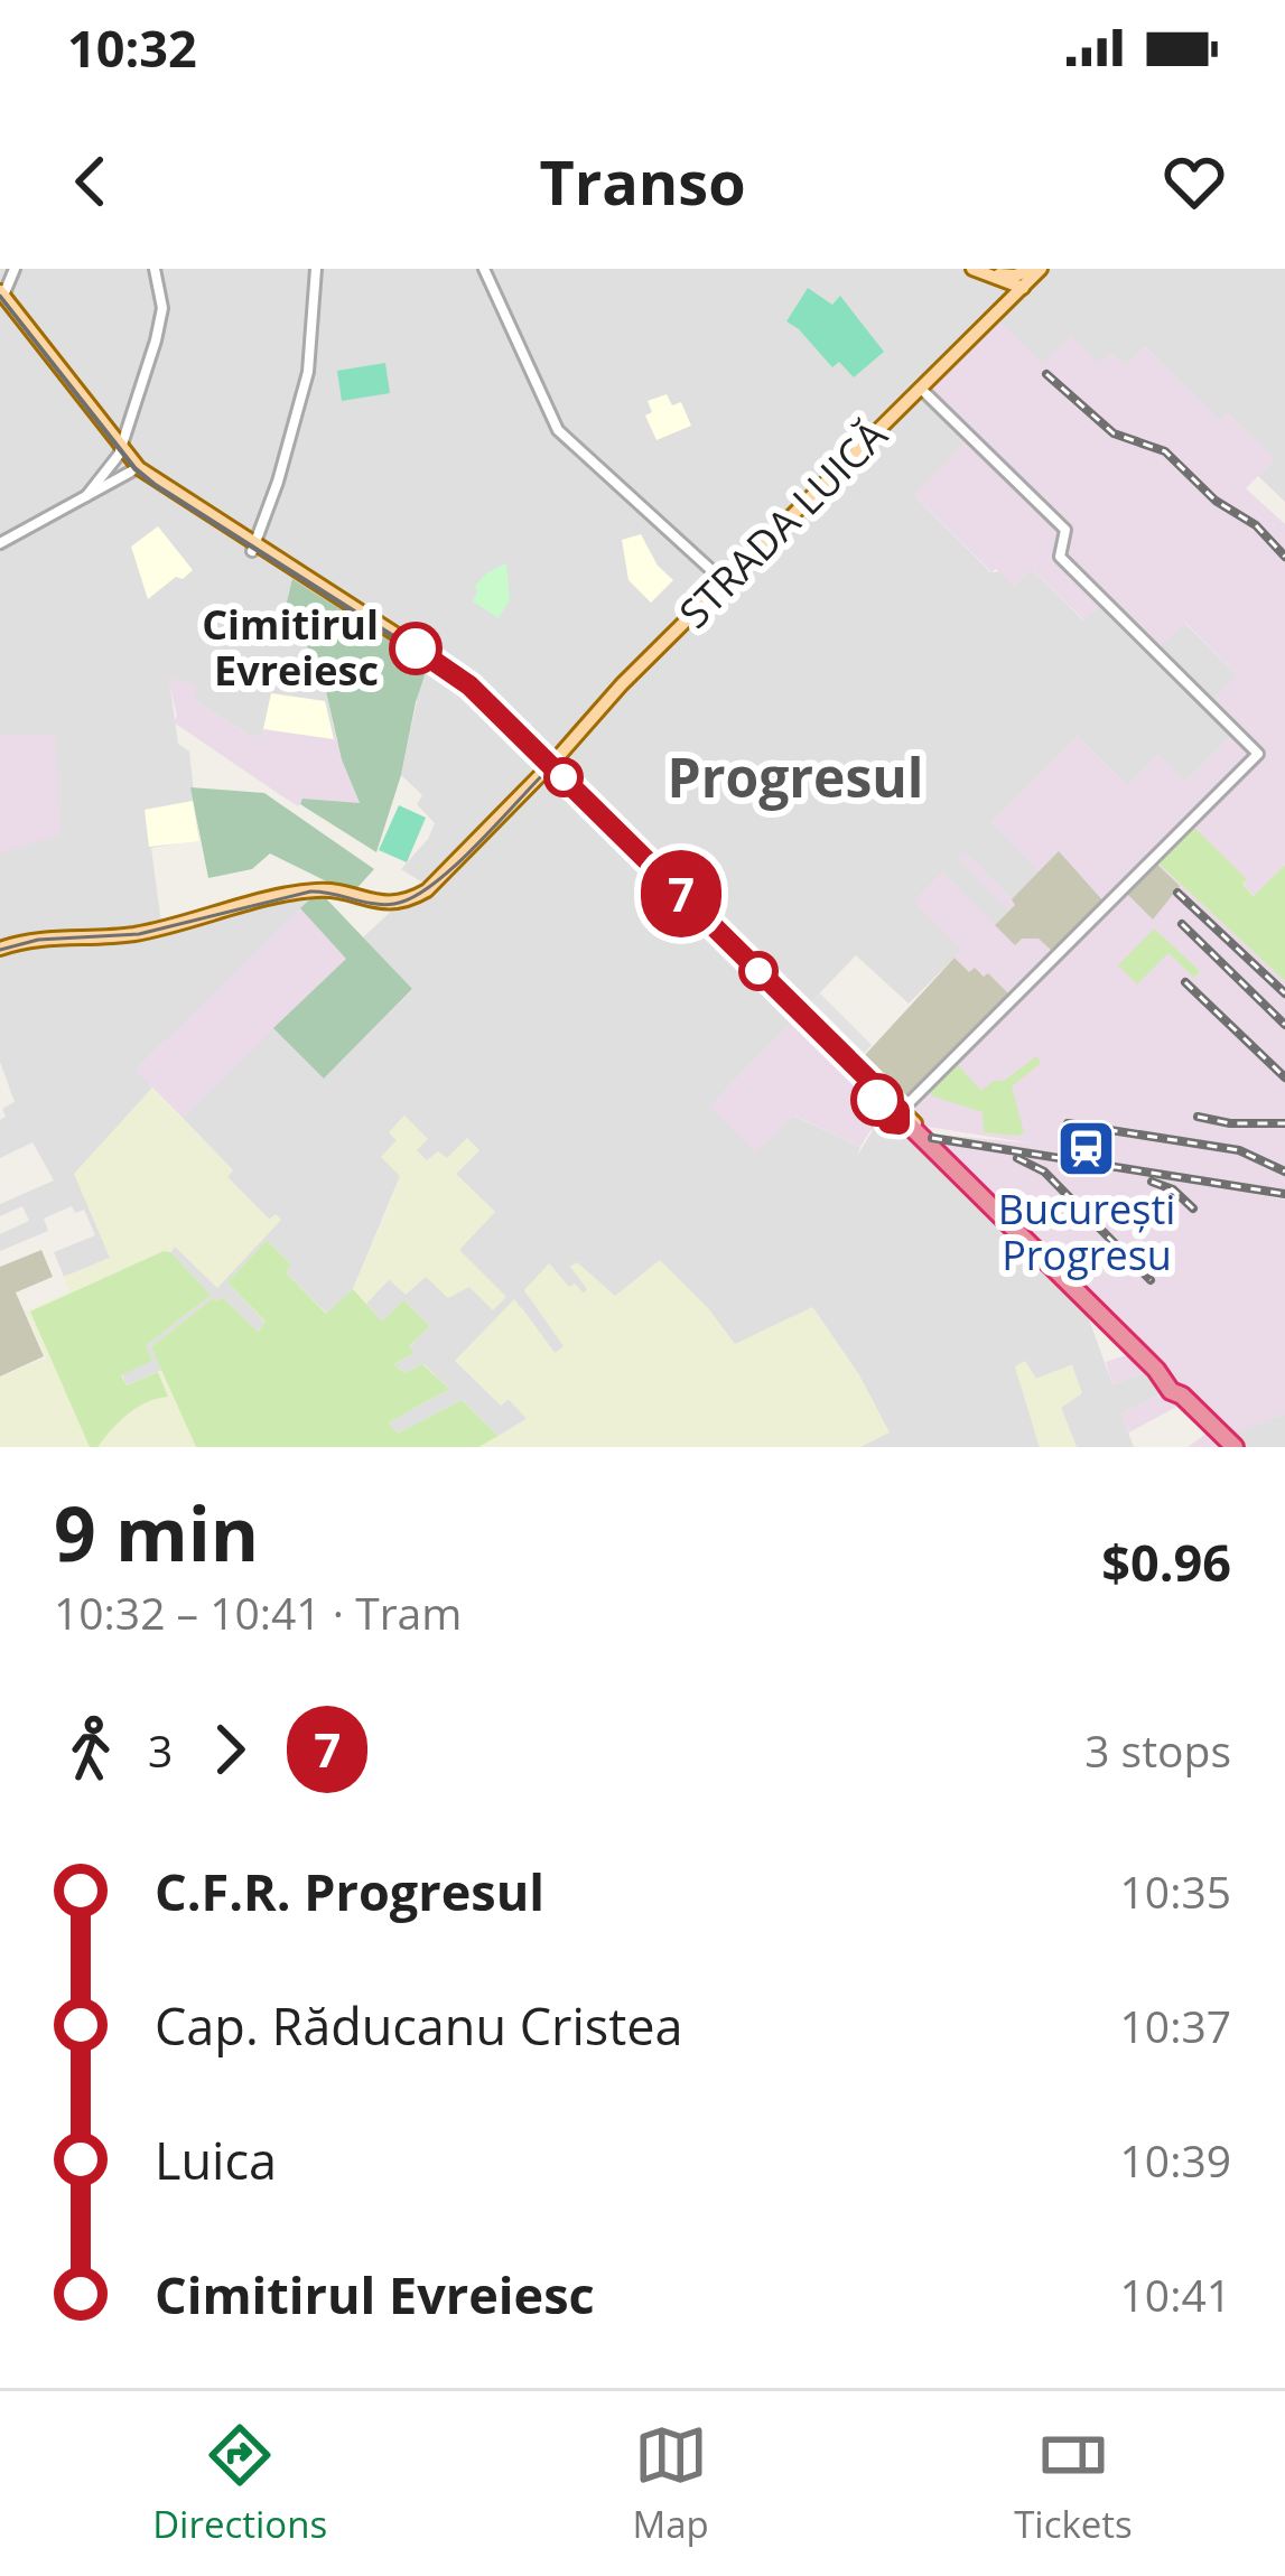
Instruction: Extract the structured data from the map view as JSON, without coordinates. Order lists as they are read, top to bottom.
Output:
{
  "streets": {
    "main road": ["STRADA LUICĂ"]
  },
  "districts": ["Progresul"],
  "places": {
    "other": ["Cimitirul Evreiesc"],
    "station": ["București Progresu"]
  },
  "lines": ["tram line 7"],
  "page": {
    "status": "10:32",
    "header": "Transo",
    "on_map": "7",
    "heading": ["9 min", "10:32 – 10:41 · Tram", "$0.96"],
    "legs": ["3", "7", "3 stops"],
    "list": [
      {
        "name": "C.F.R. Progresul",
        "value": "10:35"
      },
      {
        "name": "Cap. Răducanu Cristea",
        "value": "10:37"
      },
      {
        "name": "Luica",
        "value": "10:39"
      },
      {
        "name": "Cimitirul Evreiesc",
        "value": "10:41"
      }
    ],
    "tabs": ["Directions", "Map", "Tickets"]
  }
}
